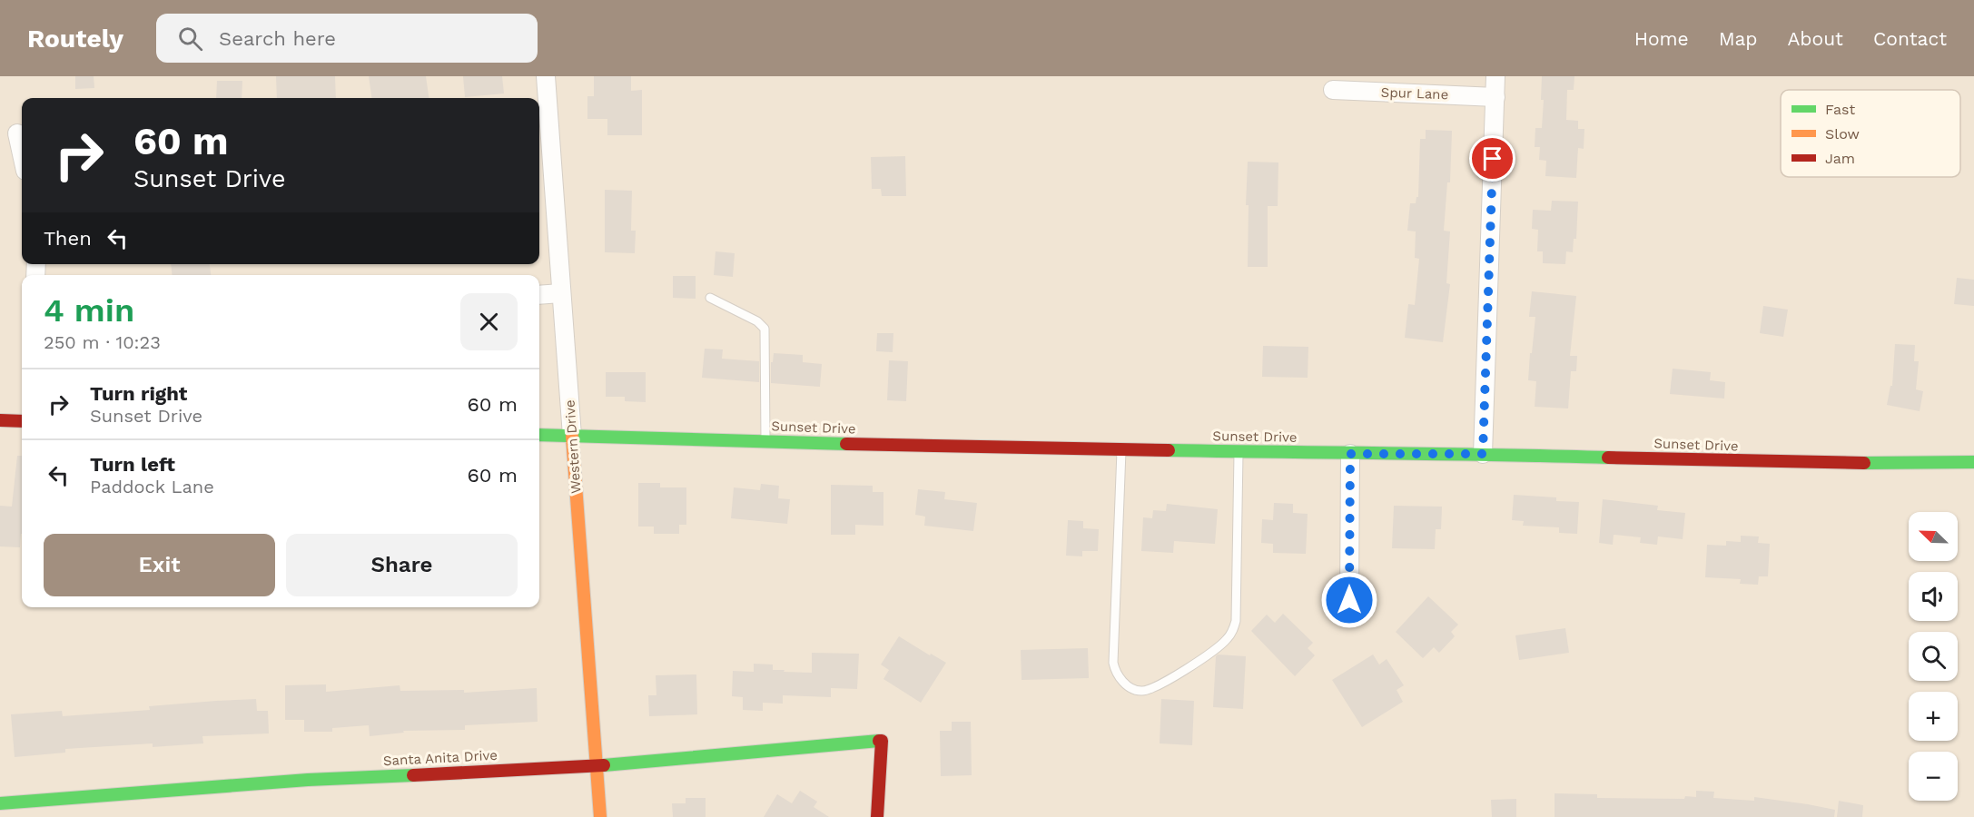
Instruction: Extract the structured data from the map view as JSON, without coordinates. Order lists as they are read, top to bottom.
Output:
{
  "streets": {
    "main road": ["Sunset Drive", "Western Drive", "Santa Anita Drive"],
    "street": ["Spur Lane"]
  },
  "crossings": [
    ["Sunset Drive", "Western Drive"],
    ["Western Drive", "Santa Anita Drive"]
  ],
  "legend": ["Fast", "Slow", "Jam"],
  "north": "top left",
  "page": {
    "header": "Routely",
    "search": "Search here",
    "nav": [
      "Home",
      "Map",
      "About",
      "Contact"
    ],
    "turn": ["60 m", "Sunset Drive"],
    "then": "Then",
    "heading": ["4 min", "250 m · 10:23"],
    "list": [
      {
        "name": "Turn right",
        "note": "Sunset Drive",
        "value": "60 m"
      },
      {
        "name": "Turn left",
        "note": "Paddock Lane",
        "value": "60 m"
      }
    ],
    "map_buttons": ["+", "−"],
    "buttons": ["Exit", "Share"]
  }
}
